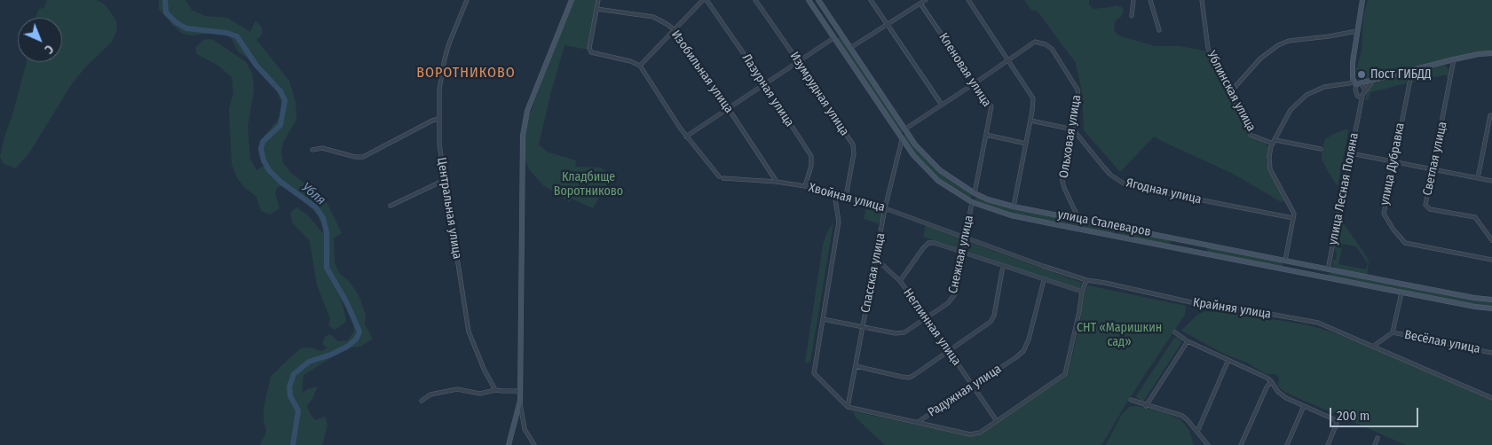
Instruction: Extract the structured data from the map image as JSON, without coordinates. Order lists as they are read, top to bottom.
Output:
{
  "streets": {
    "main road": ["улица Сталеваров"],
    "street": [
      "Кленовая улица",
      "Изобильная улица",
      "Лазурная улица",
      "Ублинская улица",
      "Изумрудная улица",
      "Ольховая улица",
      "Светлая улица",
      "улица Дубравка",
      "улица Лесная Поляна",
      "Ягодная улица",
      "Хвойная улица",
      "Центральная улица",
      "Снежная улица",
      "Спасская улица",
      "Крайняя улица",
      "Неглинная улица",
      "Весёлая улица",
      "Радужная улица"
    ]
  },
  "crossings": [
    ["Кленовая улица", "улица Сталеваров"],
    ["Изобильная улица", "Хвойная улица"],
    ["Лазурная улица", "Хвойная улица"],
    ["Изумрудная улица", "Хвойная улица"],
    ["Ольховая улица", "Ягодная улица"],
    ["Ольховая улица", "улица Сталеваров"],
    ["улица Лесная Поляна", "улица Сталеваров"],
    ["Хвойная улица", "Снежная улица"],
    ["Хвойная улица", "Спасская улица"],
    ["Хвойная улица", "Крайняя улица"],
    ["улица Сталеваров", "Снежная улица"],
    ["улица Сталеваров", "Спасская улица"],
    ["улица Сталеваров", "Весёлая улица"],
    ["Снежная улица", "Спасская улица"],
    ["Снежная улица", "Крайняя улица"],
    ["Снежная улица", "Неглинная улица"],
    ["Спасская улица", "Неглинная улица"],
    ["Спасская улица", "Радужная улица"],
    ["Крайняя улица", "Весёлая улица"],
    ["Неглинная улица", "Радужная улица"]
  ],
  "districts": ["ВОРОТНИКОВО"],
  "water": ["Убля"],
  "parks": ["Кладбище Воротниково", "СНТ «Маришкин сад»"],
  "places": ["Пост ГИБДД"],
  "scale_bar": "200 m",
  "north": "bottom right"
}
